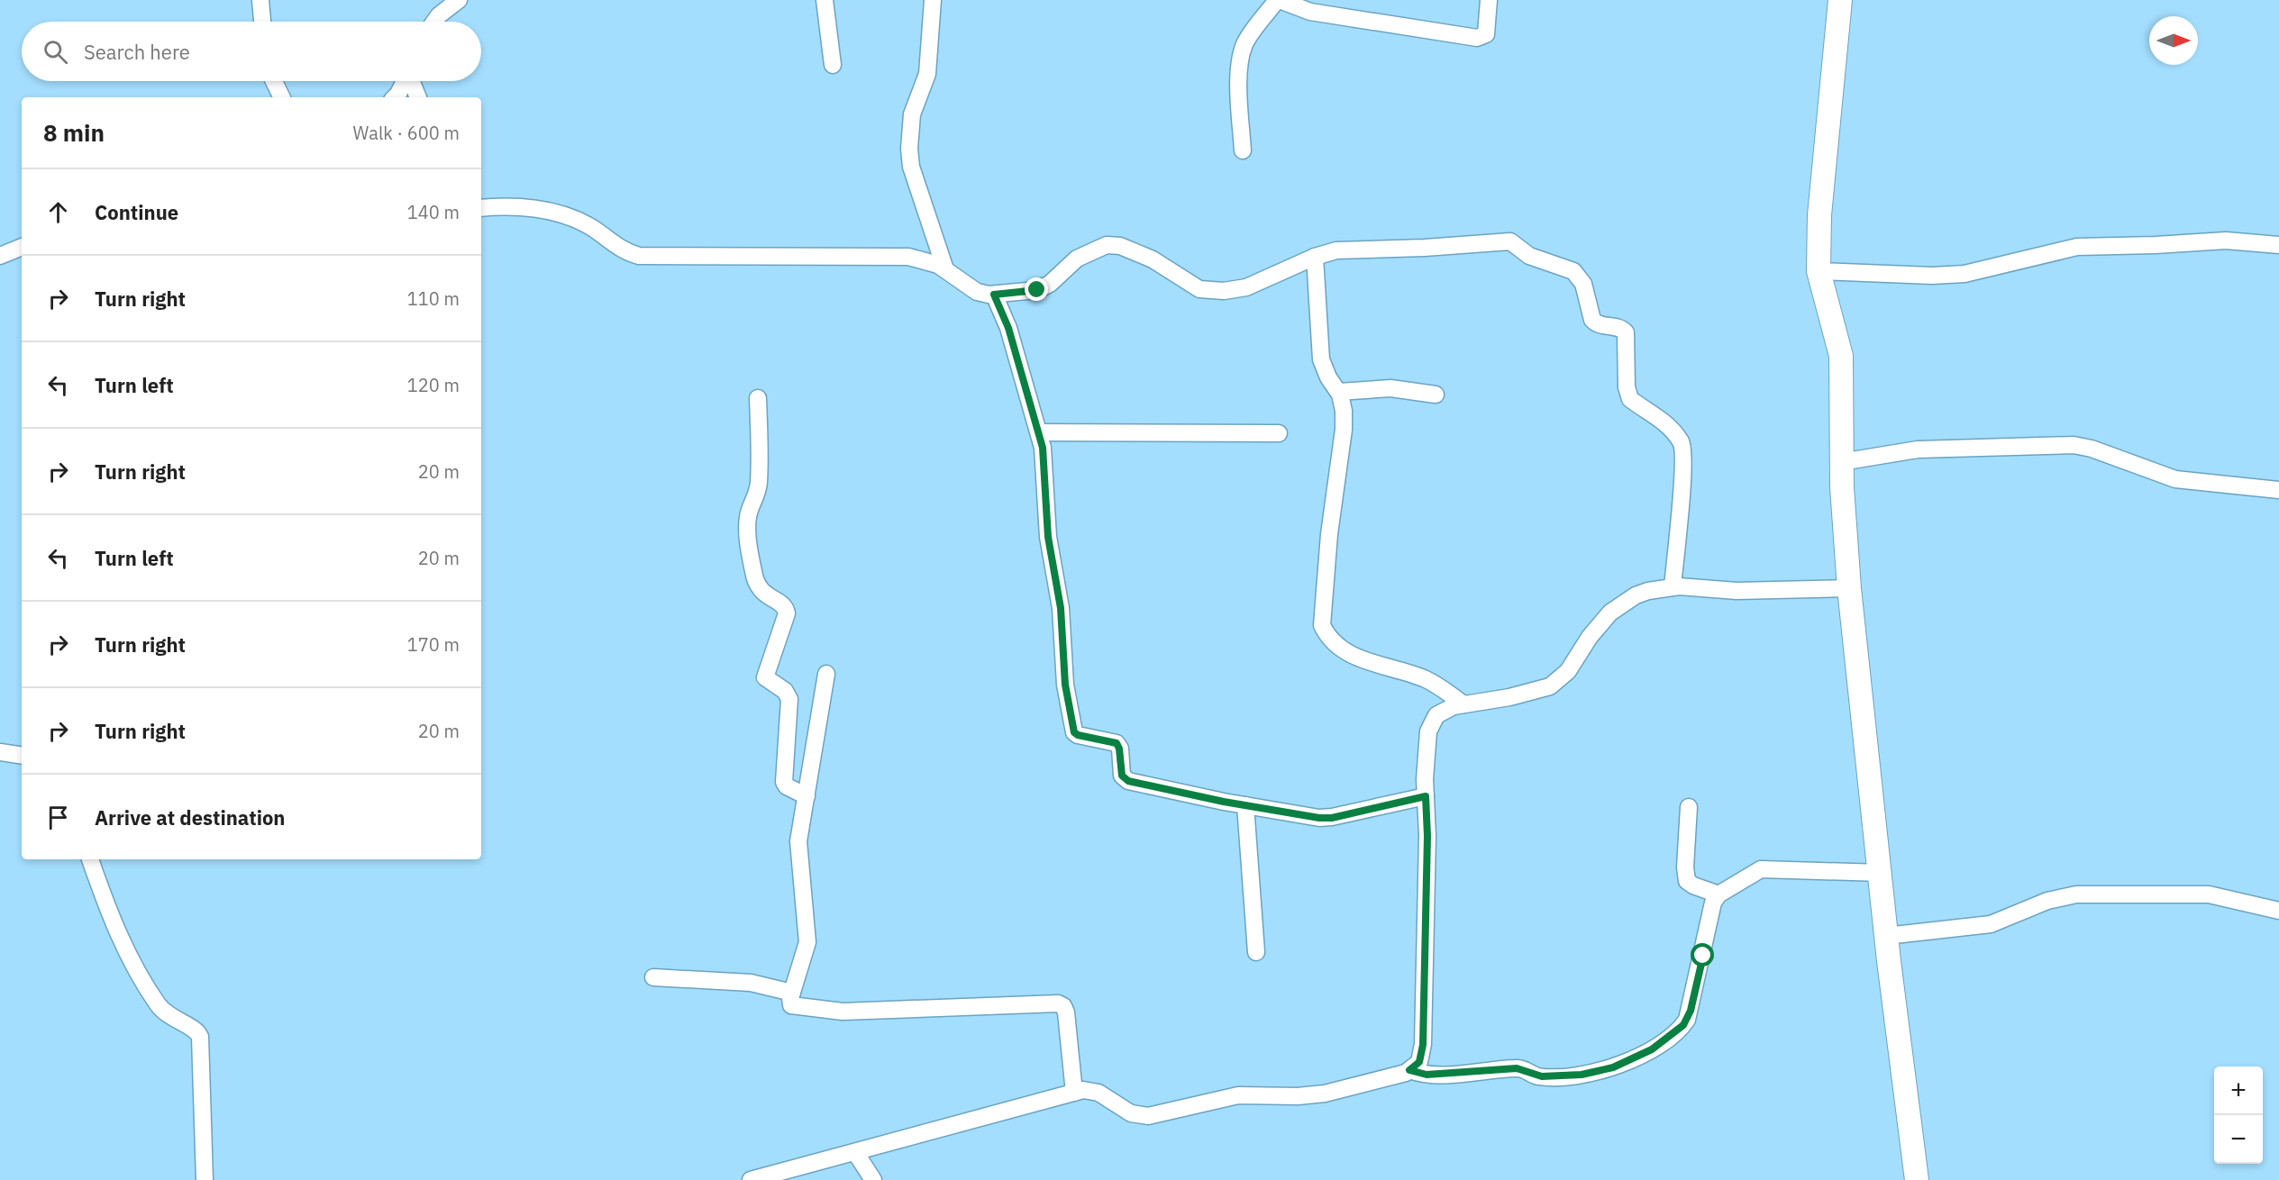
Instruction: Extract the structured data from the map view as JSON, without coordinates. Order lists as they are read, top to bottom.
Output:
{
  "north": "right",
  "page": {
    "search": "Search here",
    "heading": ["8 min", "Walk · 600 m"],
    "list": [
      ["Continue", "140 m"],
      ["Turn right", "110 m"],
      ["Turn left", "120 m"],
      ["Turn right", "20 m"],
      ["Turn left", "20 m"],
      ["Turn right", "170 m"],
      ["Turn right", "20 m"],
      "Arrive at destination"
    ],
    "map_buttons": ["+", "−"]
  }
}
